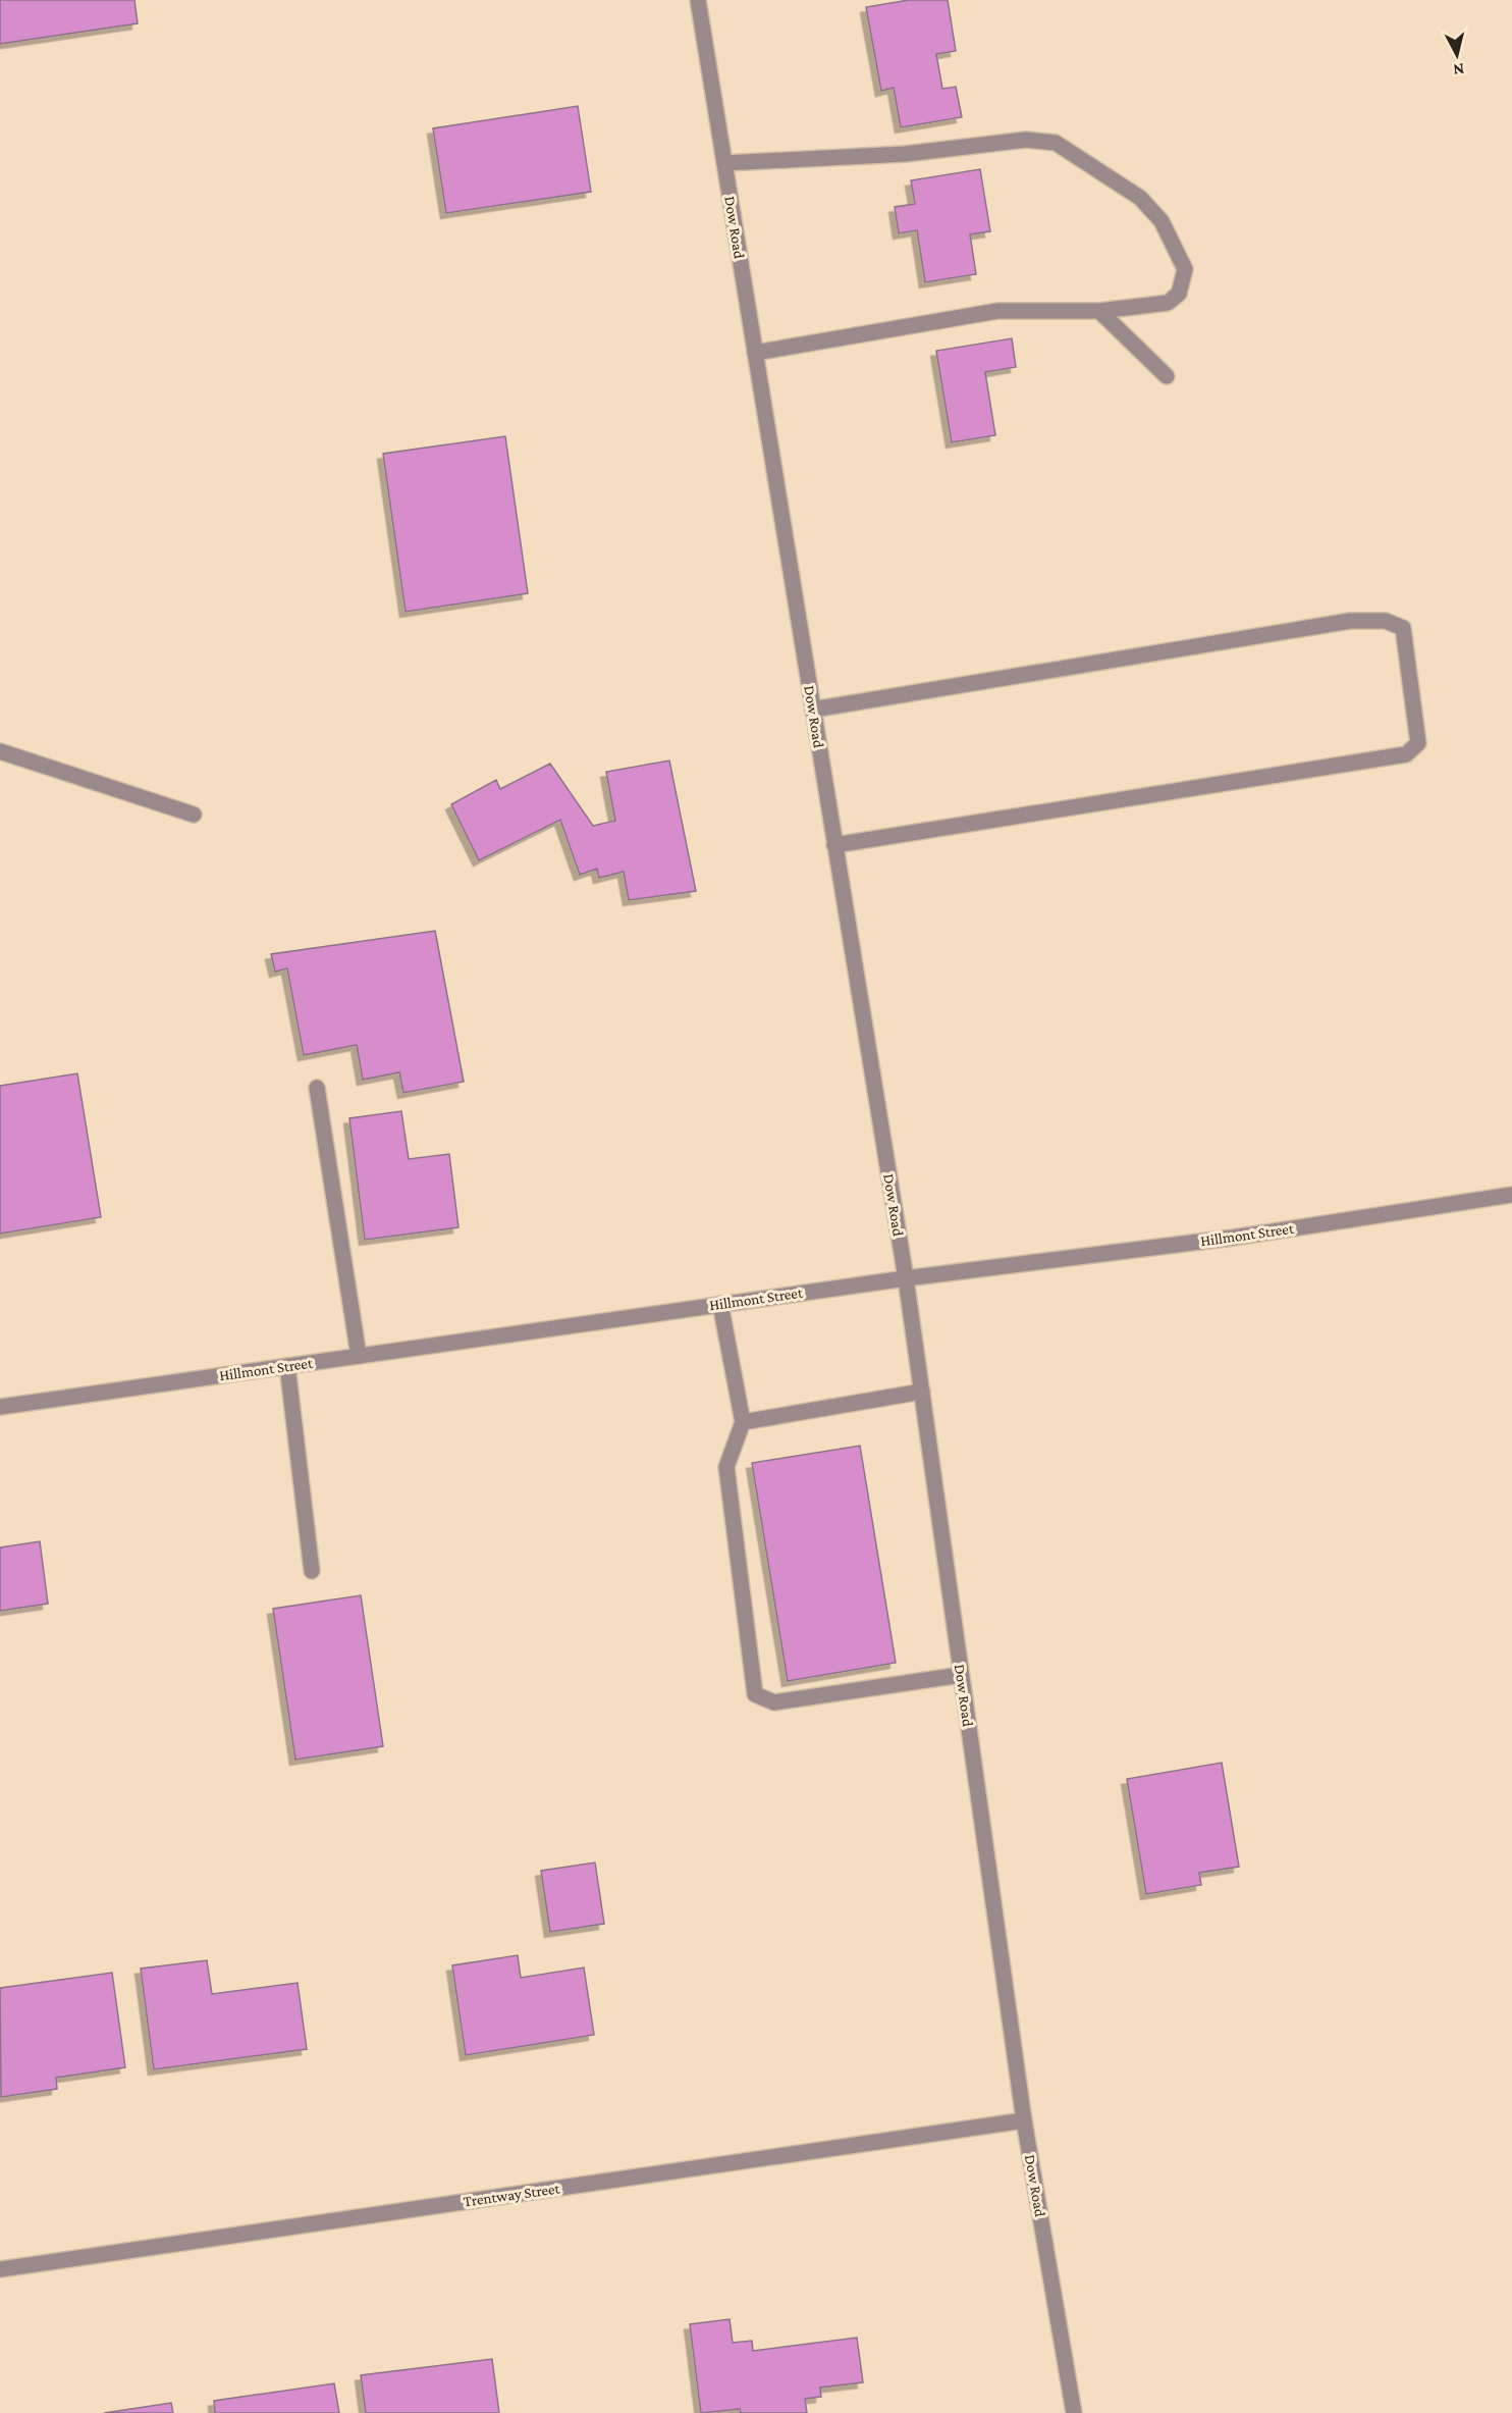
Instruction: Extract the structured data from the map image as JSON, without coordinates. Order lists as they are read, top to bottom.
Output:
{
  "streets": {
    "street": ["Dow Road", "Hillmont Street", "Trentway Street"]
  },
  "crossings": [
    ["Dow Road", "Hillmont Street"],
    ["Dow Road", "Trentway Street"]
  ],
  "north": "bottom"
}
